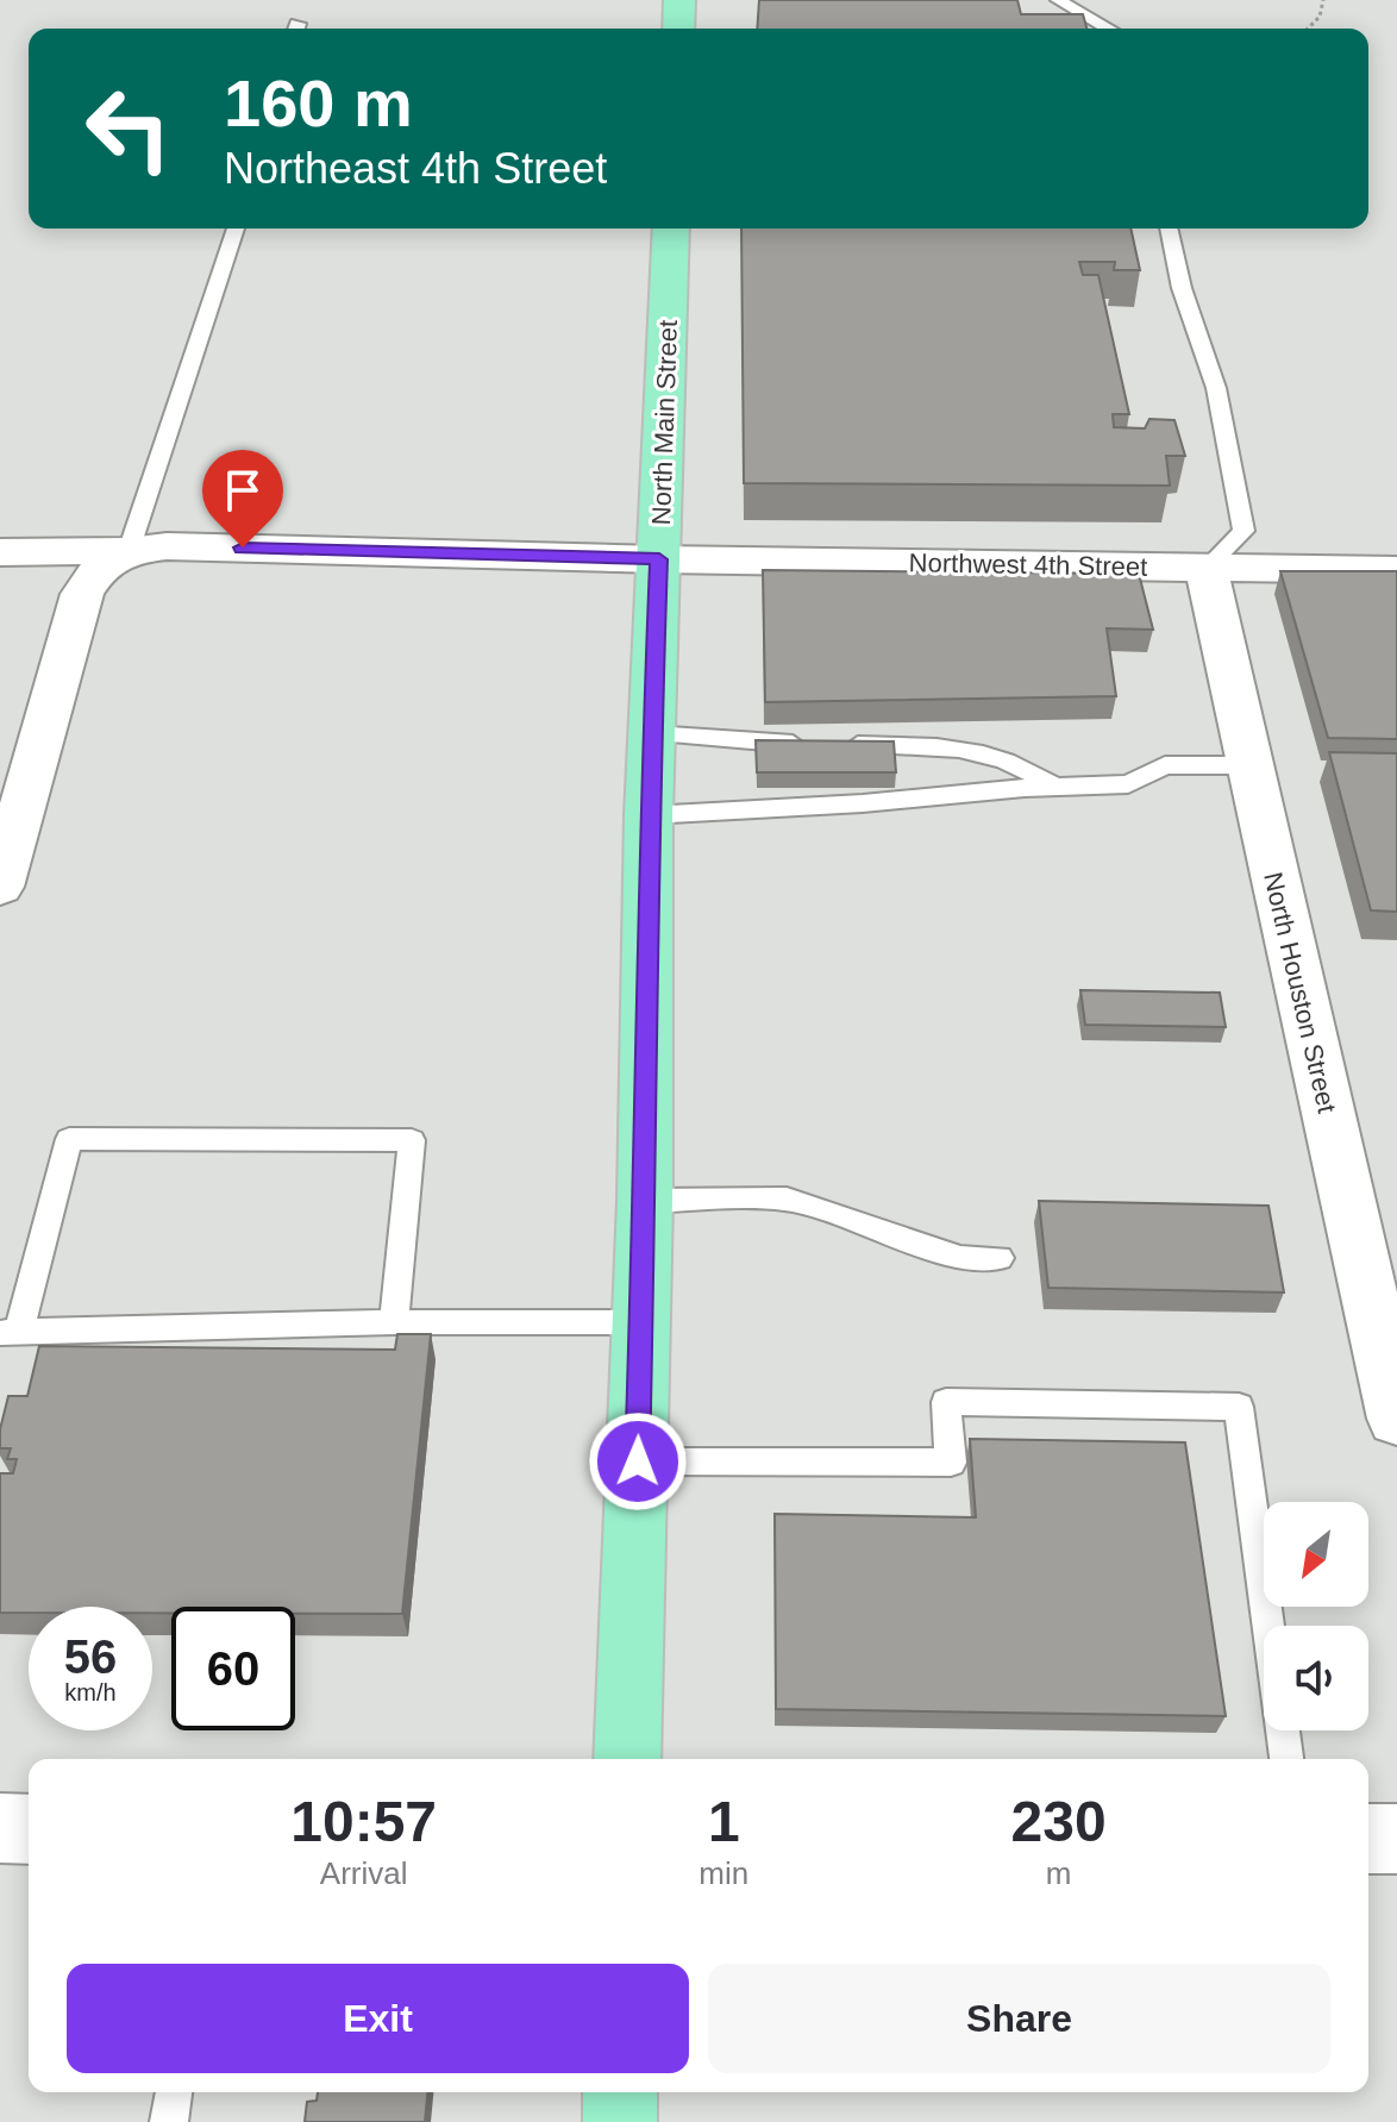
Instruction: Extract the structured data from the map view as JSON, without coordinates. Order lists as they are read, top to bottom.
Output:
{
  "streets": {
    "main road": ["North Main Street"],
    "street": ["Northwest 4th Street", "North Houston Street"]
  },
  "crossings": [
    ["North Main Street", "Northwest 4th Street"],
    ["Northwest 4th Street", "North Houston Street"]
  ],
  "north": "bottom left",
  "page": {
    "turn": ["160 m", "Northeast 4th Street"],
    "speed": "56 km/h",
    "limit": "60",
    "eta": [
      "10:57",
      "Arrival",
      "1",
      "min",
      "230",
      "m"
    ],
    "buttons": ["Exit", "Share"]
  }
}
